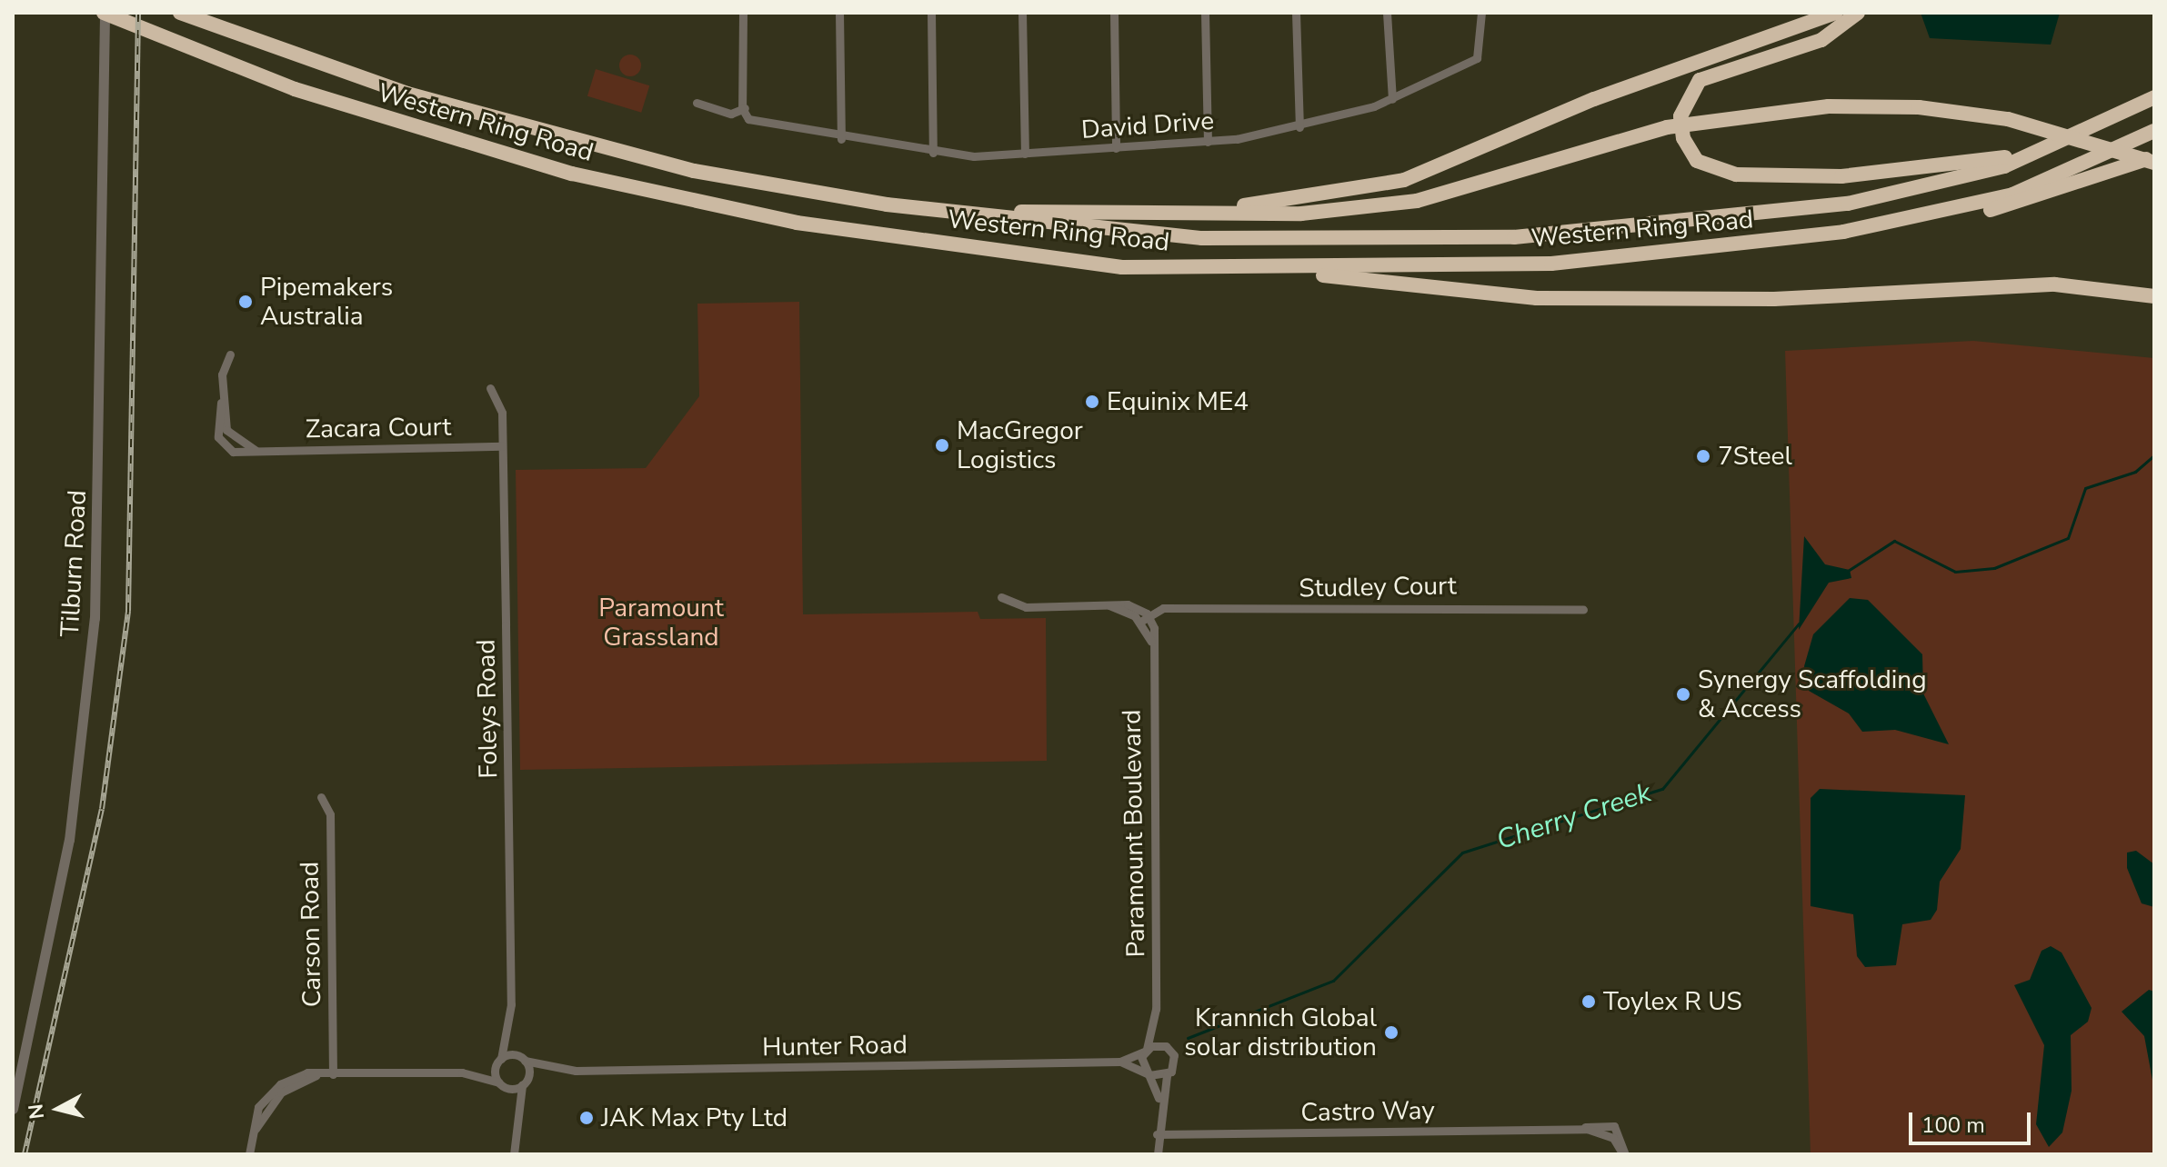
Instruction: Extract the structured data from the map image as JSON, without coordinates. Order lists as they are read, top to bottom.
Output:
{
  "streets": {
    "highway": ["Western Ring Road"],
    "street": [
      "David Drive",
      "Zacara Court",
      "Tilburn Road",
      "Studley Court",
      "Foleys Road",
      "Paramount Boulevard",
      "Carson Road",
      "Hunter Road",
      "Castro Way"
    ]
  },
  "crossings": [
    ["Western Ring Road", "Tilburn Road"],
    ["Zacara Court", "Foleys Road"],
    ["Studley Court", "Paramount Boulevard"],
    ["Foleys Road", "Hunter Road"],
    ["Paramount Boulevard", "Hunter Road"]
  ],
  "water": ["Cherry Creek"],
  "parks": ["Paramount Grassland"],
  "places": [
    "Pipemakers Australia",
    "Equinix ME4",
    "MacGregor Logistics",
    "7Steel",
    "Synergy Scaffolding & Access",
    "Toylex R US",
    "Krannich Global solar distribution",
    "JAK Max Pty Ltd"
  ],
  "scale_bar": "100 m",
  "north": "left"
}
